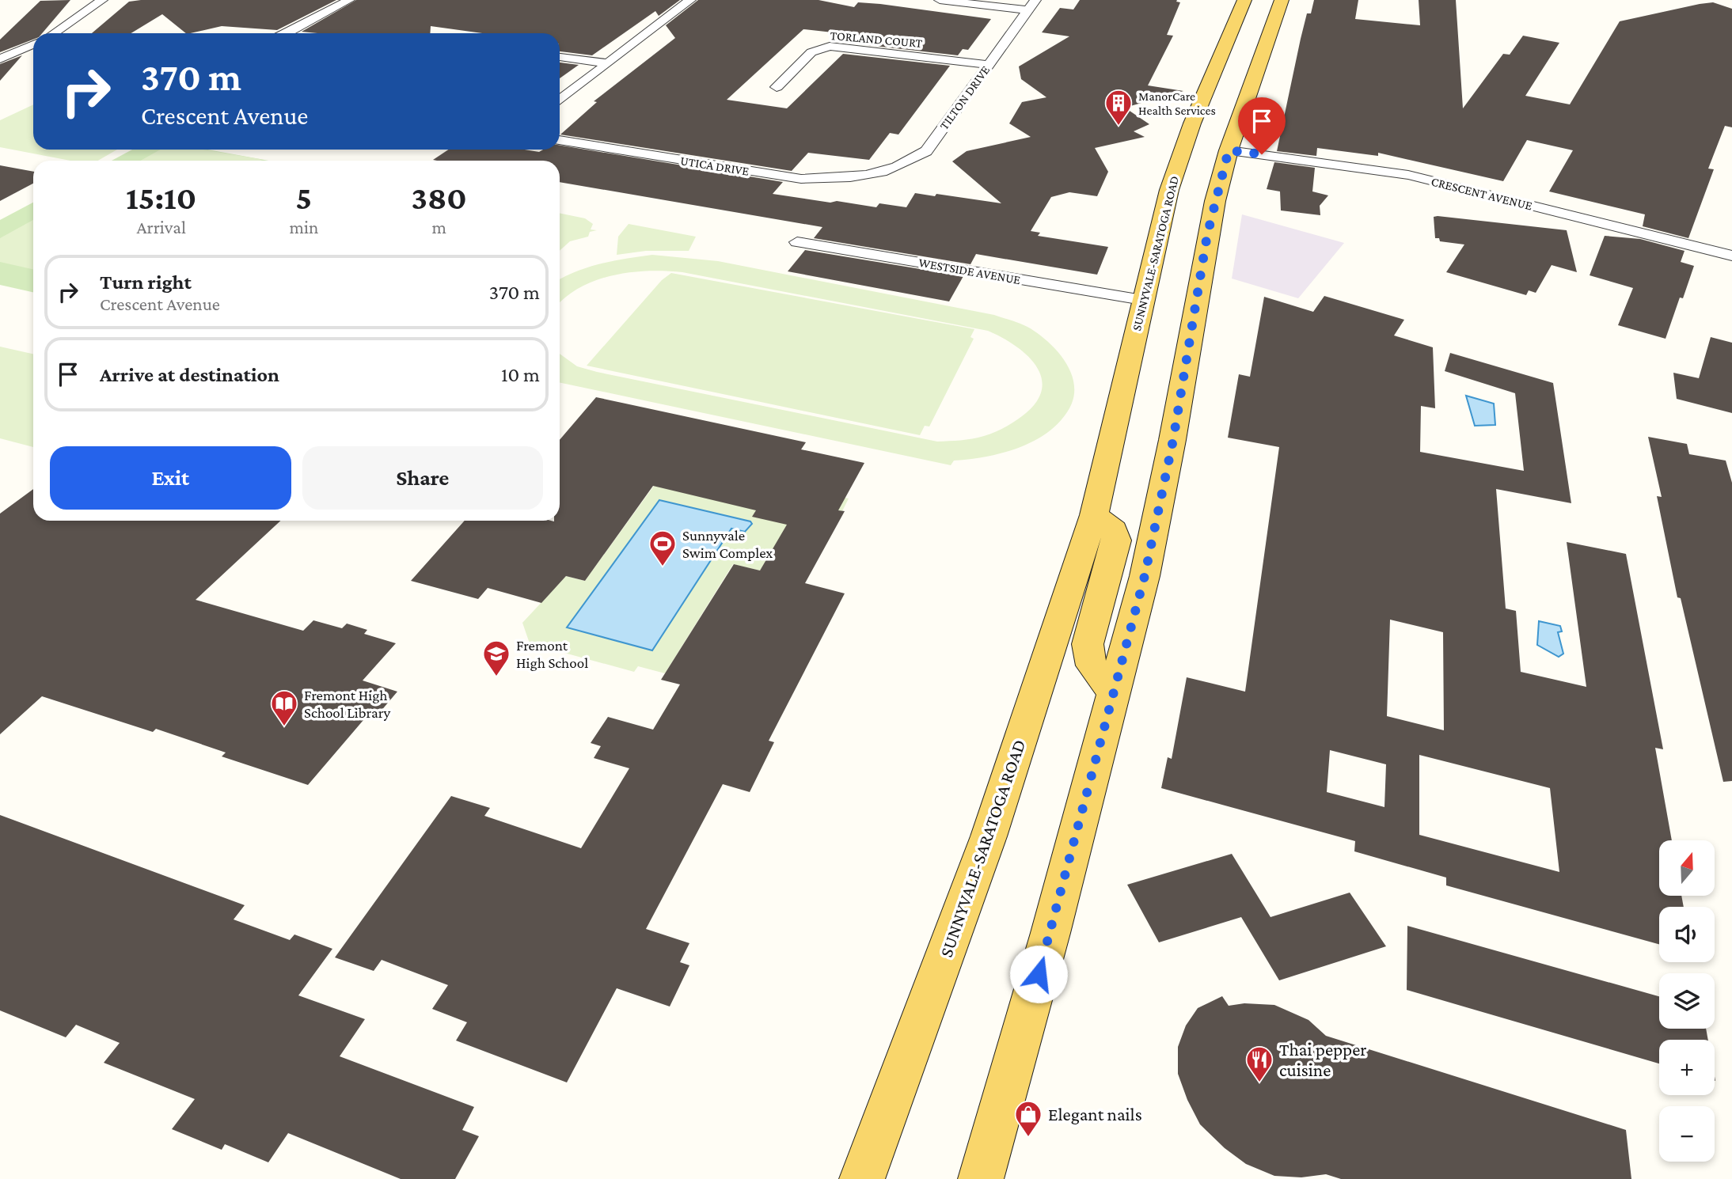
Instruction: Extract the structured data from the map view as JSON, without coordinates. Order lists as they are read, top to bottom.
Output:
{
  "streets": {
    "main road": ["SUNNYVALE-SARATOGA ROAD"],
    "street": [
      "TORLAND COURT",
      "TILTON DRIVE",
      "UTICA DRIVE",
      "CRESCENT AVENUE",
      "WESTSIDE AVENUE"
    ]
  },
  "crossings": [
    ["TORLAND COURT", "TILTON DRIVE"],
    ["TILTON DRIVE", "UTICA DRIVE"],
    ["SUNNYVALE-SARATOGA ROAD", "WESTSIDE AVENUE"]
  ],
  "places": {
    "building": ["ManorCare Health Services"],
    "sports": ["Sunnyvale Swim Complex"],
    "school or university": ["Fremont High School"],
    "library": ["Fremont High School Library"],
    "restaurant": ["Thai pepper cuisine"],
    "shop": ["Elegant nails"]
  },
  "north": "top",
  "page": {
    "turn": ["370 m", "Crescent Avenue"],
    "eta": [
      "15:10",
      "Arrival",
      "5",
      "min",
      "380",
      "m"
    ],
    "list": [
      {
        "name": "Turn right",
        "note": "Crescent Avenue",
        "value": "370 m"
      },
      {
        "name": "Arrive at destination",
        "value": "10 m"
      }
    ],
    "buttons": ["Exit", "Share"],
    "map_buttons": ["+", "−"]
  }
}
